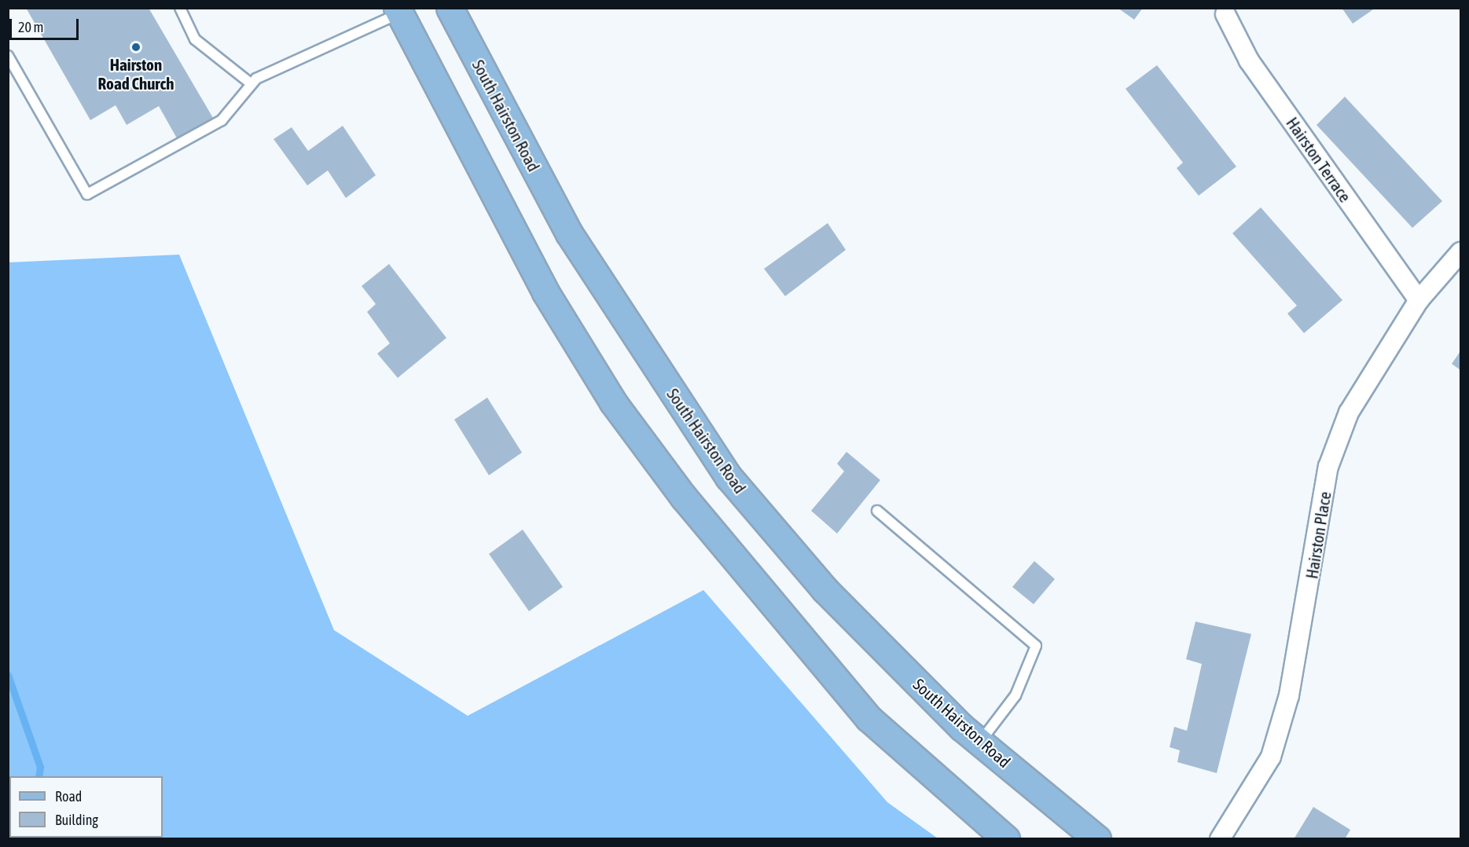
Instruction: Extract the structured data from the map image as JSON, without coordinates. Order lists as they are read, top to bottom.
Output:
{
  "streets": {
    "main road": ["South Hairston Road"],
    "street": ["Hairston Terrace", "Hairston Place"]
  },
  "crossings": [
    ["Hairston Terrace", "Hairston Place"]
  ],
  "places": ["Hairston Road Church"],
  "legend": ["Road", "Building"],
  "scale_bar": "20 m"
}
